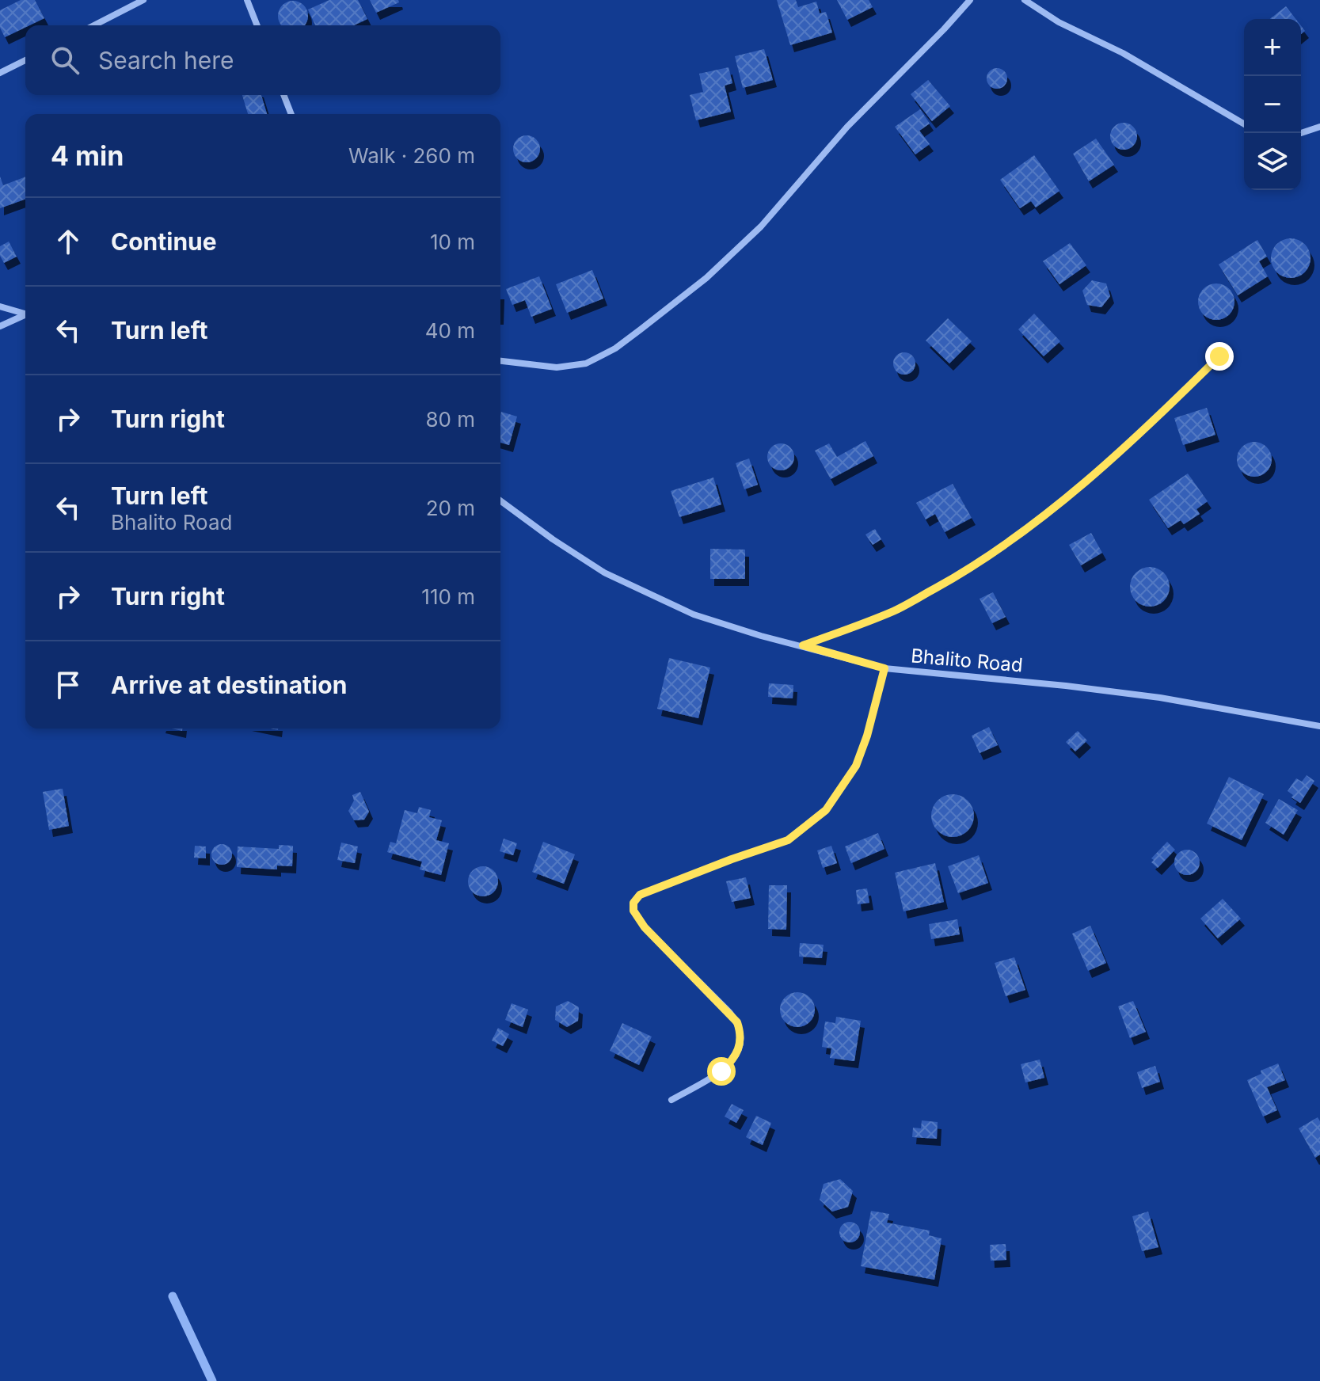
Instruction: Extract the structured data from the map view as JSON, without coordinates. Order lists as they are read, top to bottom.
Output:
{
  "streets": {
    "street": ["Bhalito Road"]
  },
  "page": {
    "map_buttons": ["+", "−"],
    "search": "Search here",
    "heading": ["4 min", "Walk · 260 m"],
    "list": [
      ["Continue", "10 m"],
      ["Turn left", "40 m"],
      ["Turn right", "80 m"],
      ["Turn left", "Bhalito Road", "20 m"],
      ["Turn right", "110 m"],
      "Arrive at destination"
    ]
  }
}
